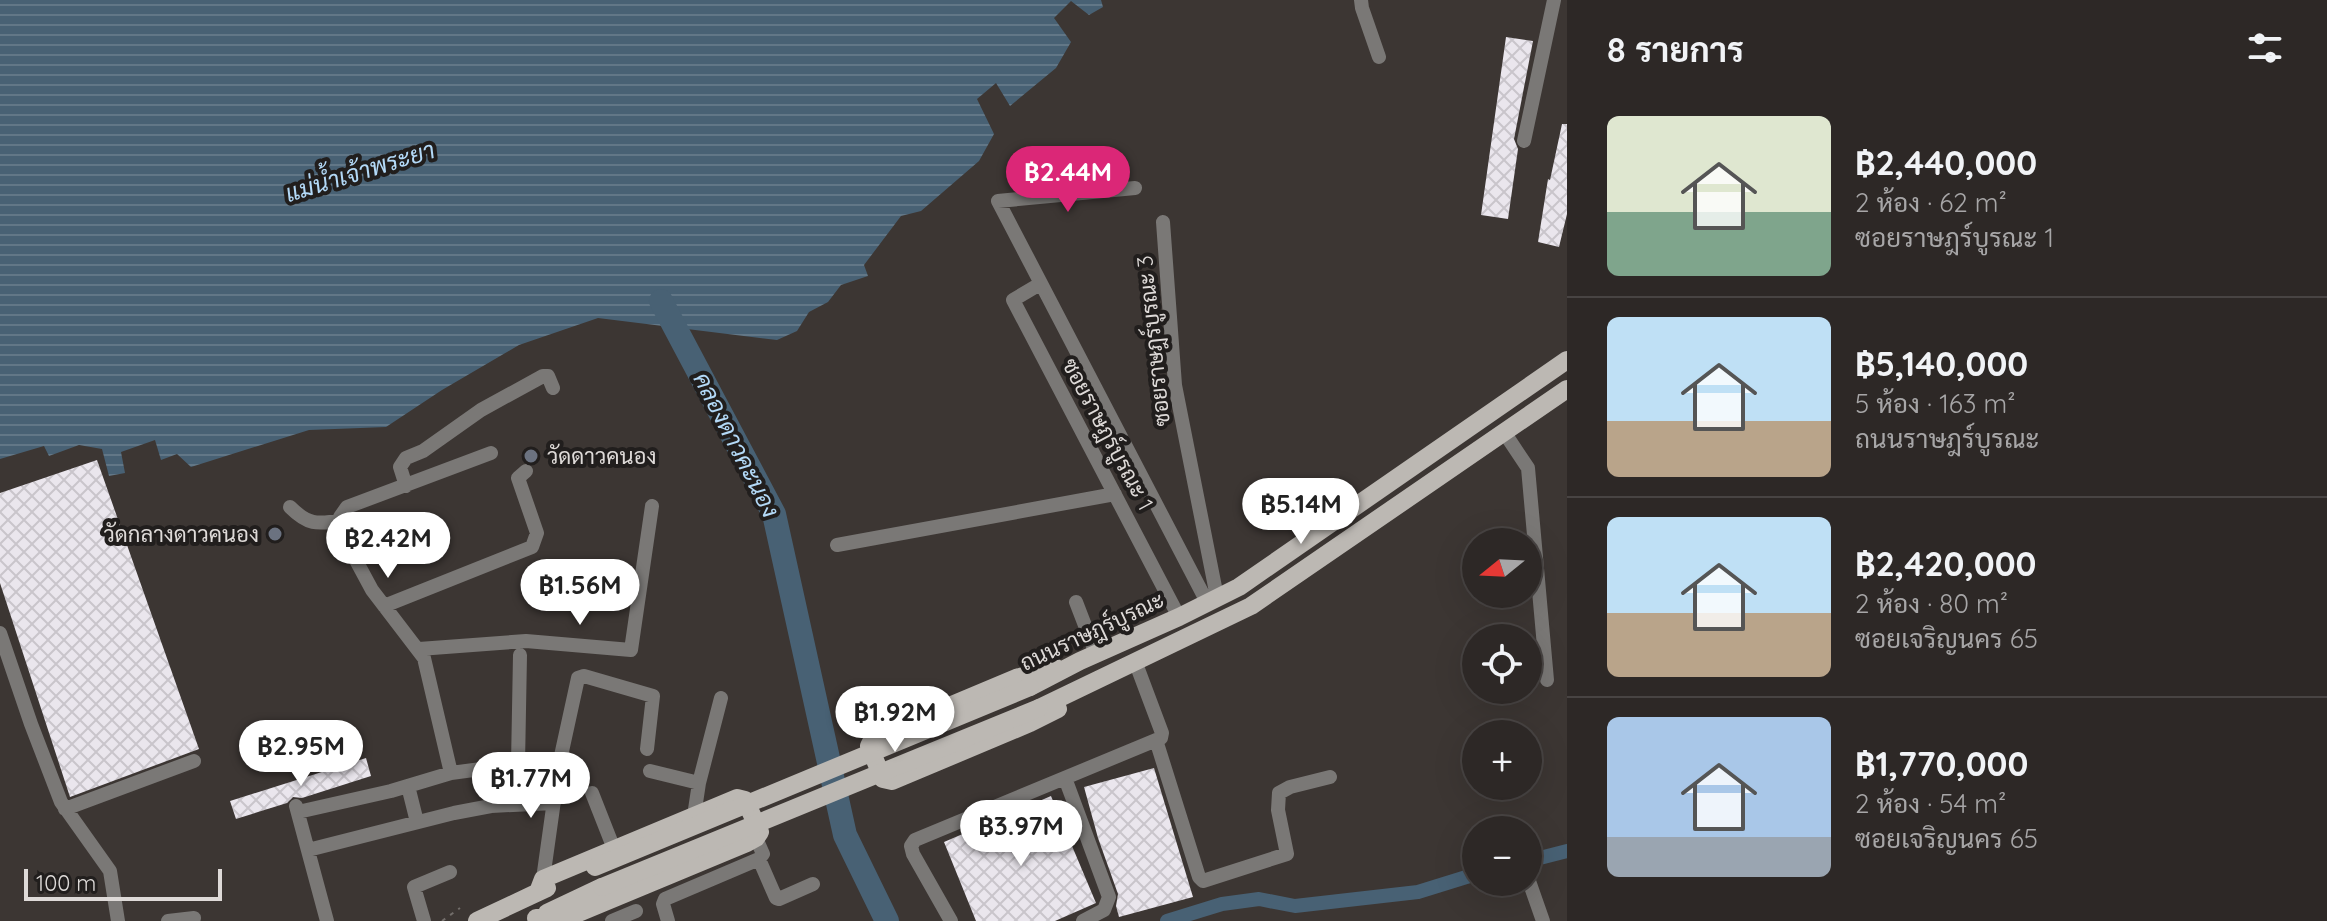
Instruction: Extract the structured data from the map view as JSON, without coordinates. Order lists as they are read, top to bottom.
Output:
{
  "streets": {
    "main road": ["ถนนราษฎร์บูรณะ"],
    "street": ["ซอยราษฎร์บูรณะ 3", "ซอยราษฎร์บูรณะ 1"]
  },
  "crossings": [
    ["ซอยราษฎร์บูรณะ 3", "ซอยราษฎร์บูรณะ 1"],
    ["ซอยราษฎร์บูรณะ 3", "ถนนราษฎร์บูรณะ"],
    ["ซอยราษฎร์บูรณะ 1", "ถนนราษฎร์บูรณะ"]
  ],
  "water": ["แม่น้ำเจ้าพระยา", "คลองดาวคะนอง"],
  "places": ["วัดดาวคนอง", "วัดกลางดาวคนอง"],
  "scale_bar": "100 m",
  "north": "left",
  "page": {
    "heading": "8 รายการ",
    "list": [
      {
        "name": "฿2,440,000",
        "note": "2 ห้อง · 62 m² · ซอยราษฎร์บูรณะ 1"
      },
      {
        "name": "฿5,140,000",
        "note": "5 ห้อง · 163 m² · ถนนราษฎร์บูรณะ"
      },
      {
        "name": "฿2,420,000",
        "note": "2 ห้อง · 80 m² · ซอยเจริญนคร 65"
      },
      {
        "name": "฿1,770,000",
        "note": "2 ห้อง · 54 m² · ซอยเจริญนคร 65"
      }
    ],
    "price": [
      "฿2.44M",
      "฿5.14M",
      "฿2.42M",
      "฿1.56M",
      "฿1.92M",
      "฿2.95M",
      "฿1.77M",
      "฿3.97M"
    ],
    "map_buttons": ["+", "−"],
    "scale": "100 m"
  }
}
